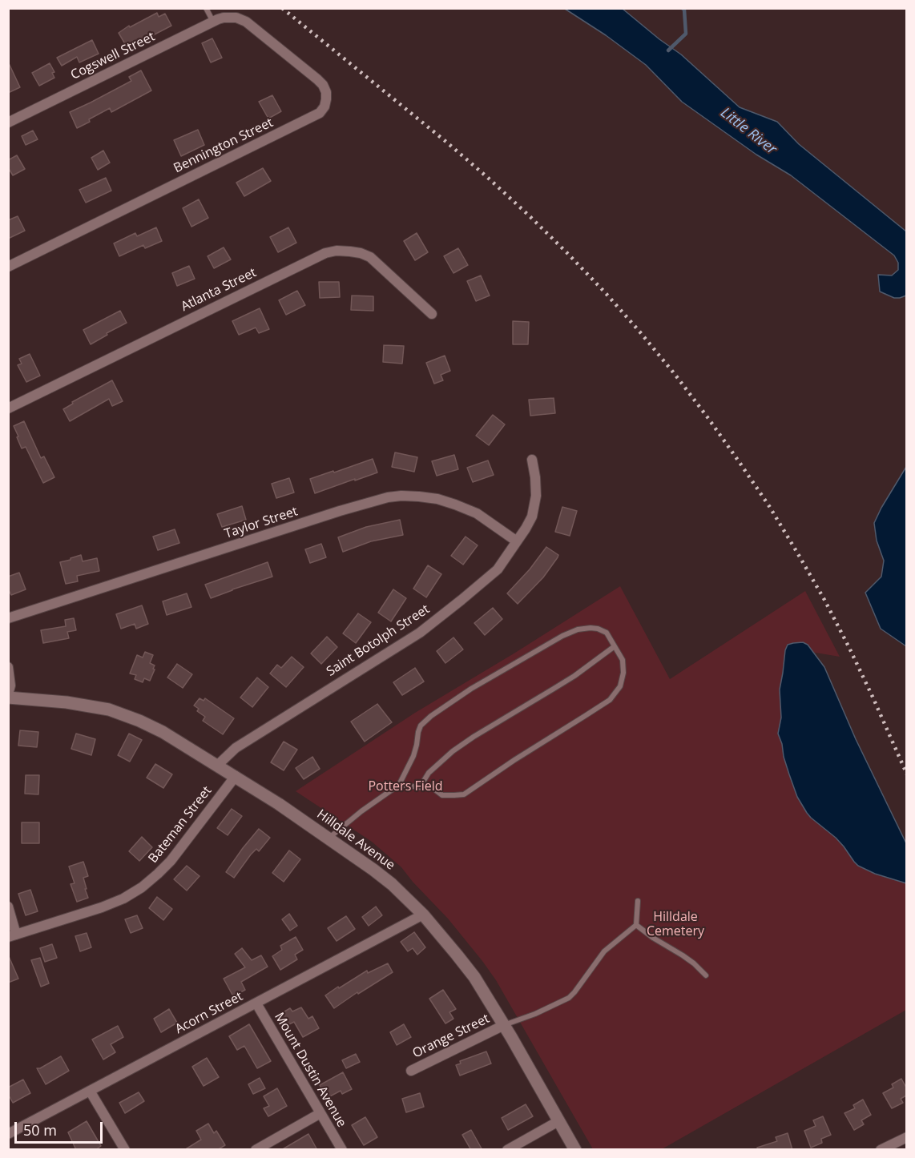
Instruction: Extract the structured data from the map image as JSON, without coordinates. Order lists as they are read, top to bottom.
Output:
{
  "streets": {
    "main road": ["Hilldale Avenue"],
    "street": [
      "Cogswell Street",
      "Bennington Street",
      "Atlanta Street",
      "Taylor Street",
      "Saint Botolph Street",
      "Bateman Street",
      "Acorn Street",
      "Orange Street",
      "Mount Dustin Avenue"
    ]
  },
  "crossings": [
    ["Cogswell Street", "Bennington Street"],
    ["Taylor Street", "Saint Botolph Street"],
    ["Saint Botolph Street", "Hilldale Avenue"],
    ["Bateman Street", "Hilldale Avenue"],
    ["Hilldale Avenue", "Acorn Street"],
    ["Hilldale Avenue", "Orange Street"],
    ["Acorn Street", "Mount Dustin Avenue"]
  ],
  "water": ["Little River"],
  "parks": ["Potters Field", "Hilldale Cemetery"],
  "scale_bar": "50 m"
}
